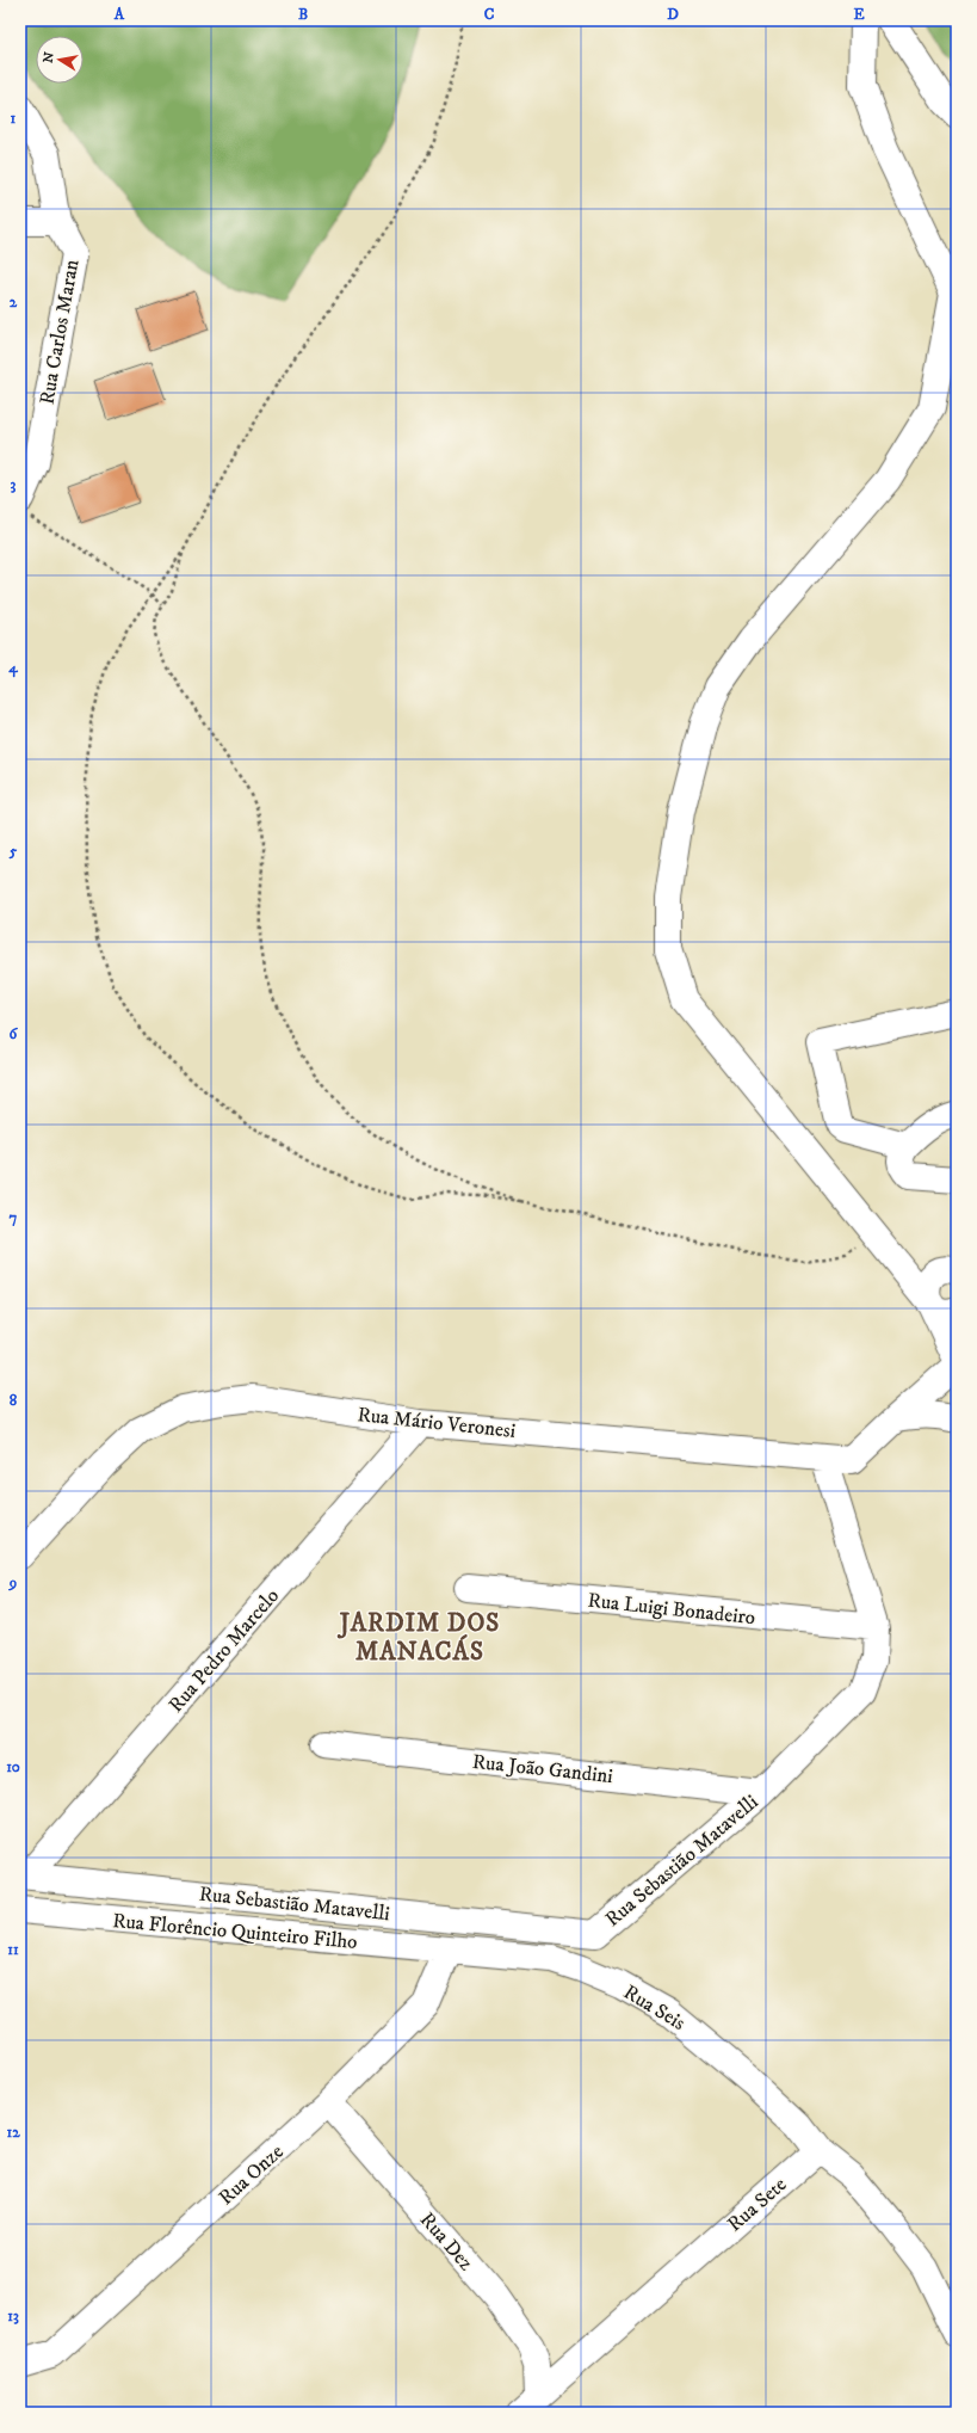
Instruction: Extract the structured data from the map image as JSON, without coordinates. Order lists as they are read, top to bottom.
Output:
{
  "streets": {
    "street": [
      "Rua Carlos Maran",
      "Rua Mário Veronesi",
      "Rua Luigi Bonadeiro",
      "Rua Pedro Marcelo",
      "Rua João Gandini",
      "Rua Sebastião Matavelli",
      "Rua Florêncio Quinteiro Filho",
      "Rua Seis",
      "Rua Onze",
      "Rua Sete",
      "Rua Dez"
    ]
  },
  "crossings": [
    ["Rua Mário Veronesi", "Rua Pedro Marcelo"],
    ["Rua Mário Veronesi", "Rua Sebastião Matavelli"],
    ["Rua Luigi Bonadeiro", "Rua Sebastião Matavelli"],
    ["Rua Pedro Marcelo", "Rua Sebastião Matavelli"],
    ["Rua João Gandini", "Rua Sebastião Matavelli"],
    ["Rua Florêncio Quinteiro Filho", "Rua Seis"],
    ["Rua Florêncio Quinteiro Filho", "Rua Onze"],
    ["Rua Seis", "Rua Onze"],
    ["Rua Seis", "Rua Sete"],
    ["Rua Onze", "Rua Dez"],
    ["Rua Sete", "Rua Dez"]
  ],
  "districts": ["JARDIM DOS MANACÁS"],
  "north": "left",
  "grid": {
    "columns": [
      "A",
      "B",
      "C",
      "D",
      "E"
    ],
    "rows": [
      "1",
      "2",
      "3",
      "4",
      "5",
      "6",
      "7",
      "8",
      "9",
      "10",
      "11",
      "12",
      "13"
    ]
  }
}
